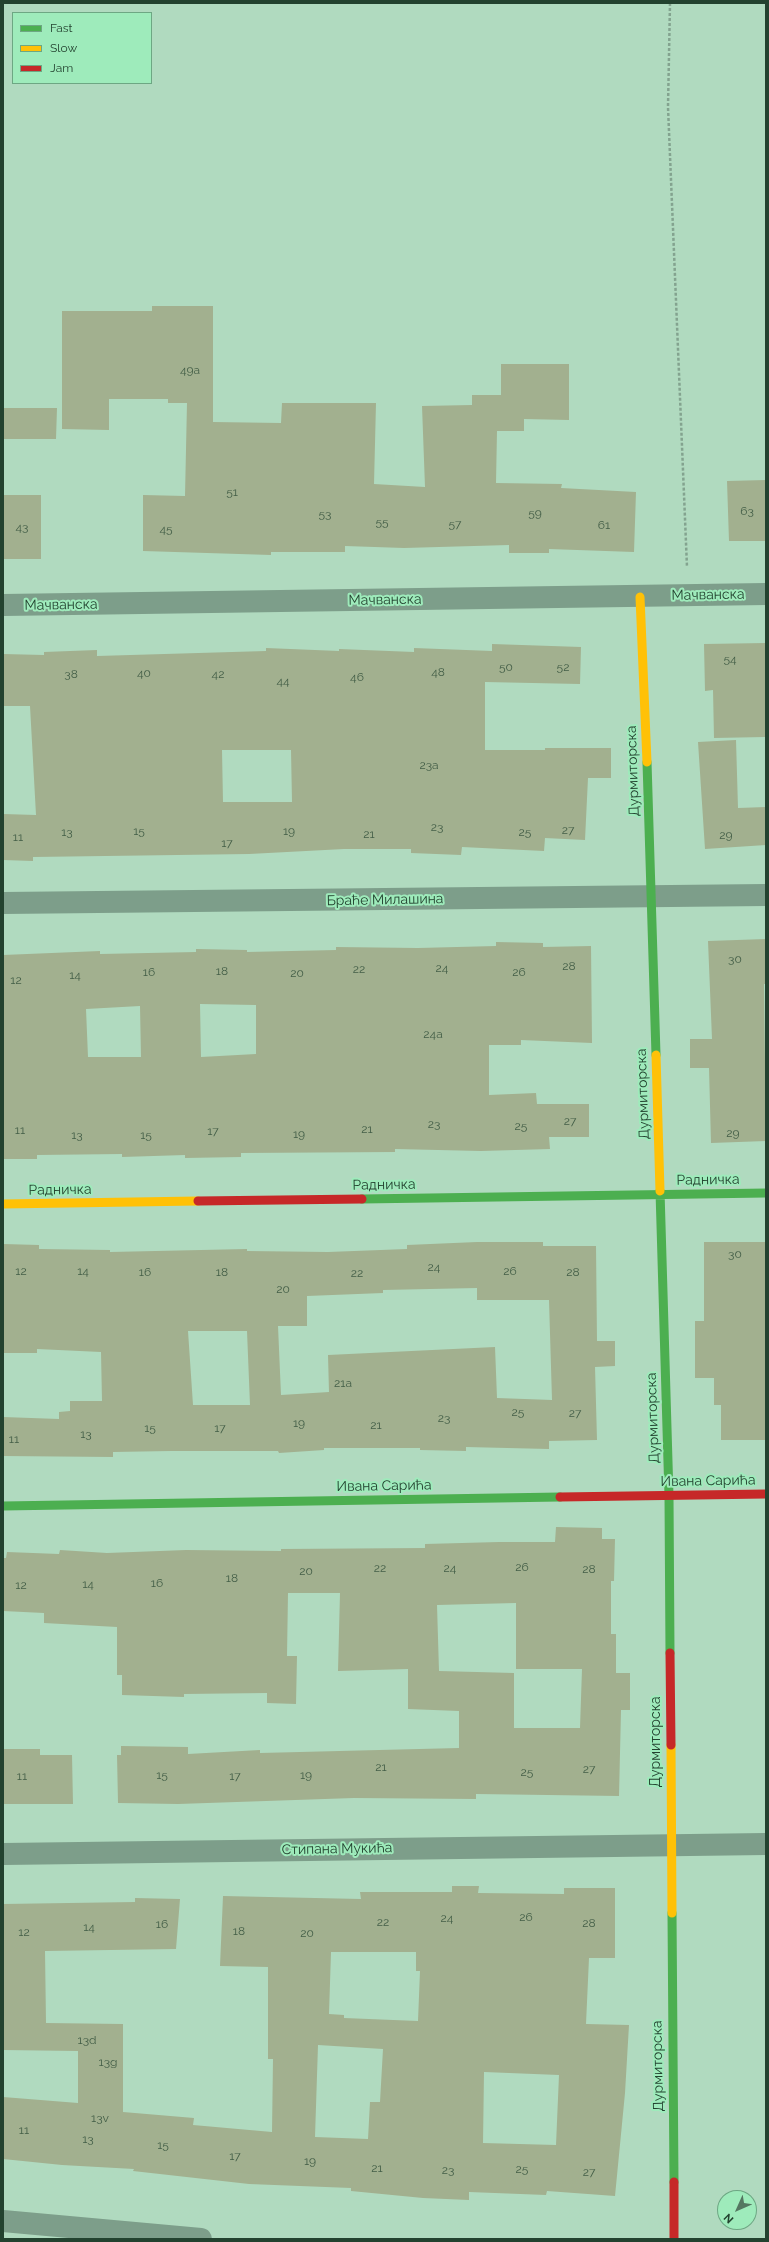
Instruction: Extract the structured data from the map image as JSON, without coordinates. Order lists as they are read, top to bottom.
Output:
{
  "streets": {
    "street": [
      "Мачванска",
      "Дурмиторска",
      "Браће Милашина",
      "Радничка",
      "Ивана Сарића",
      "Стипана Мукића"
    ]
  },
  "crossings": [
    ["Мачванска", "Дурмиторска"],
    ["Дурмиторска", "Браће Милашина"],
    ["Дурмиторска", "Радничка"],
    ["Дурмиторска", "Ивана Сарића"],
    ["Дурмиторска", "Стипана Мукића"]
  ],
  "house_numbers": [
    "49a",
    "51",
    "63",
    "59",
    "53",
    "55",
    "57",
    "61",
    "43",
    "45",
    "54",
    "50",
    "52",
    "48",
    "40",
    "38",
    "42",
    "46",
    "44",
    "23a",
    "23",
    "27",
    "15",
    "19",
    "13",
    "25",
    "21",
    "29",
    "11",
    "17",
    "30",
    "28",
    "24",
    "22",
    "18",
    "16",
    "26",
    "20",
    "14",
    "12",
    "24a",
    "27",
    "23",
    "25",
    "21",
    "11",
    "17",
    "29",
    "19",
    "13",
    "15",
    "30",
    "24",
    "12",
    "14",
    "26",
    "16",
    "18",
    "28",
    "22",
    "20",
    "21a",
    "25",
    "27",
    "23",
    "19",
    "21",
    "15",
    "17",
    "13",
    "11",
    "26",
    "22",
    "24",
    "28",
    "20",
    "18",
    "16",
    "14",
    "12",
    "21",
    "27",
    "25",
    "15",
    "19",
    "11",
    "17",
    "26",
    "24",
    "22",
    "28",
    "16",
    "14",
    "18",
    "12",
    "20",
    "13d",
    "13g",
    "13v",
    "11",
    "13",
    "15",
    "17",
    "19",
    "21",
    "25",
    "23",
    "27"
  ],
  "legend": ["Fast", "Slow", "Jam"],
  "north": "bottom left"
}
